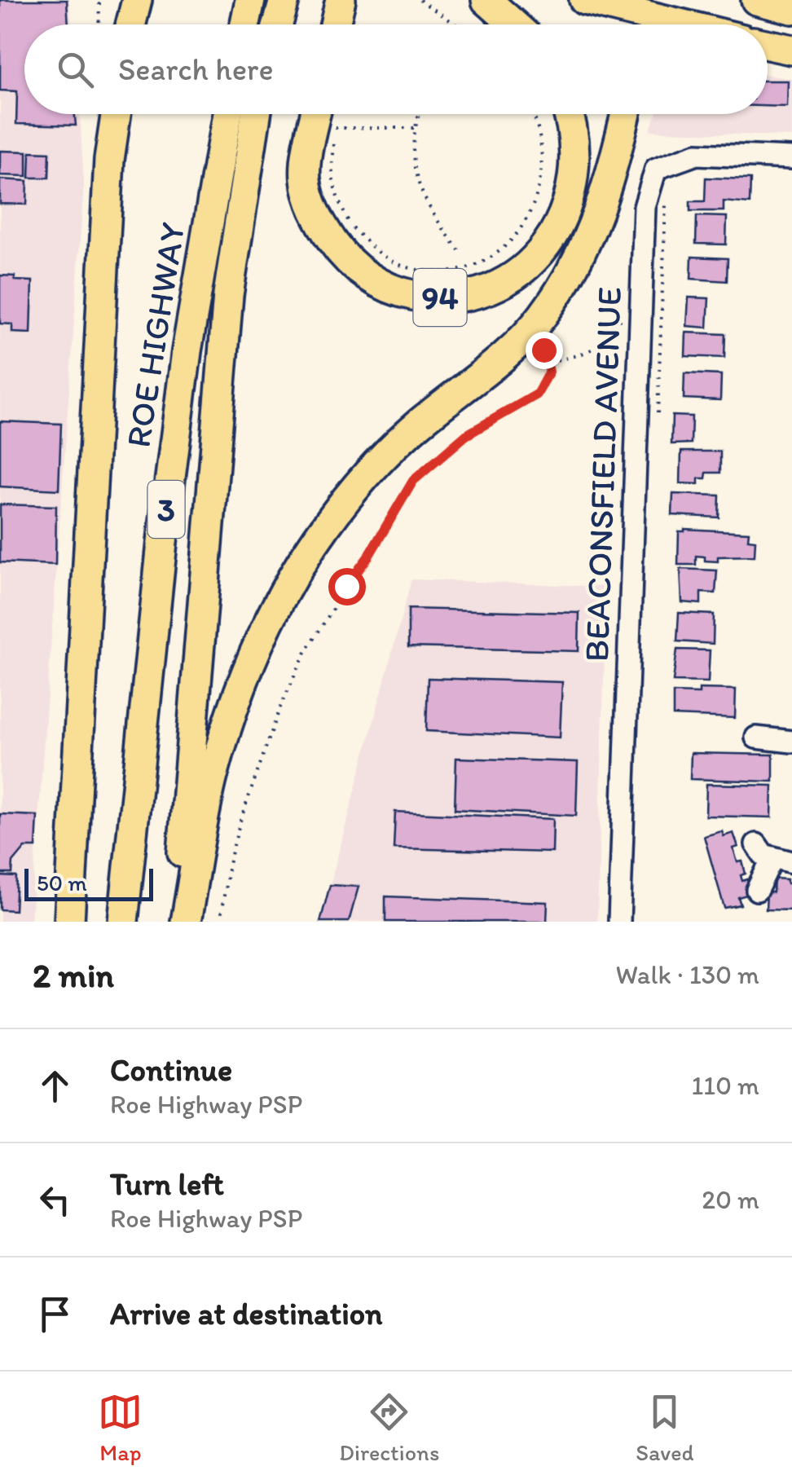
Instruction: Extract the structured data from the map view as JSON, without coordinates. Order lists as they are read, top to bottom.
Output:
{
  "streets": {
    "highway": ["94", "ROE HIGHWAY", "3"],
    "street": ["BEACONSFIELD AVENUE"]
  },
  "scale_bar": "50 m",
  "page": {
    "search": "Search here",
    "scale": "50 m",
    "heading": ["2 min", "Walk · 130 m"],
    "list": [
      ["Continue", "Roe Highway PSP", "110 m"],
      ["Turn left", "Roe Highway PSP", "20 m"],
      "Arrive at destination"
    ],
    "nav": ["Map", "Directions", "Saved"]
  }
}
